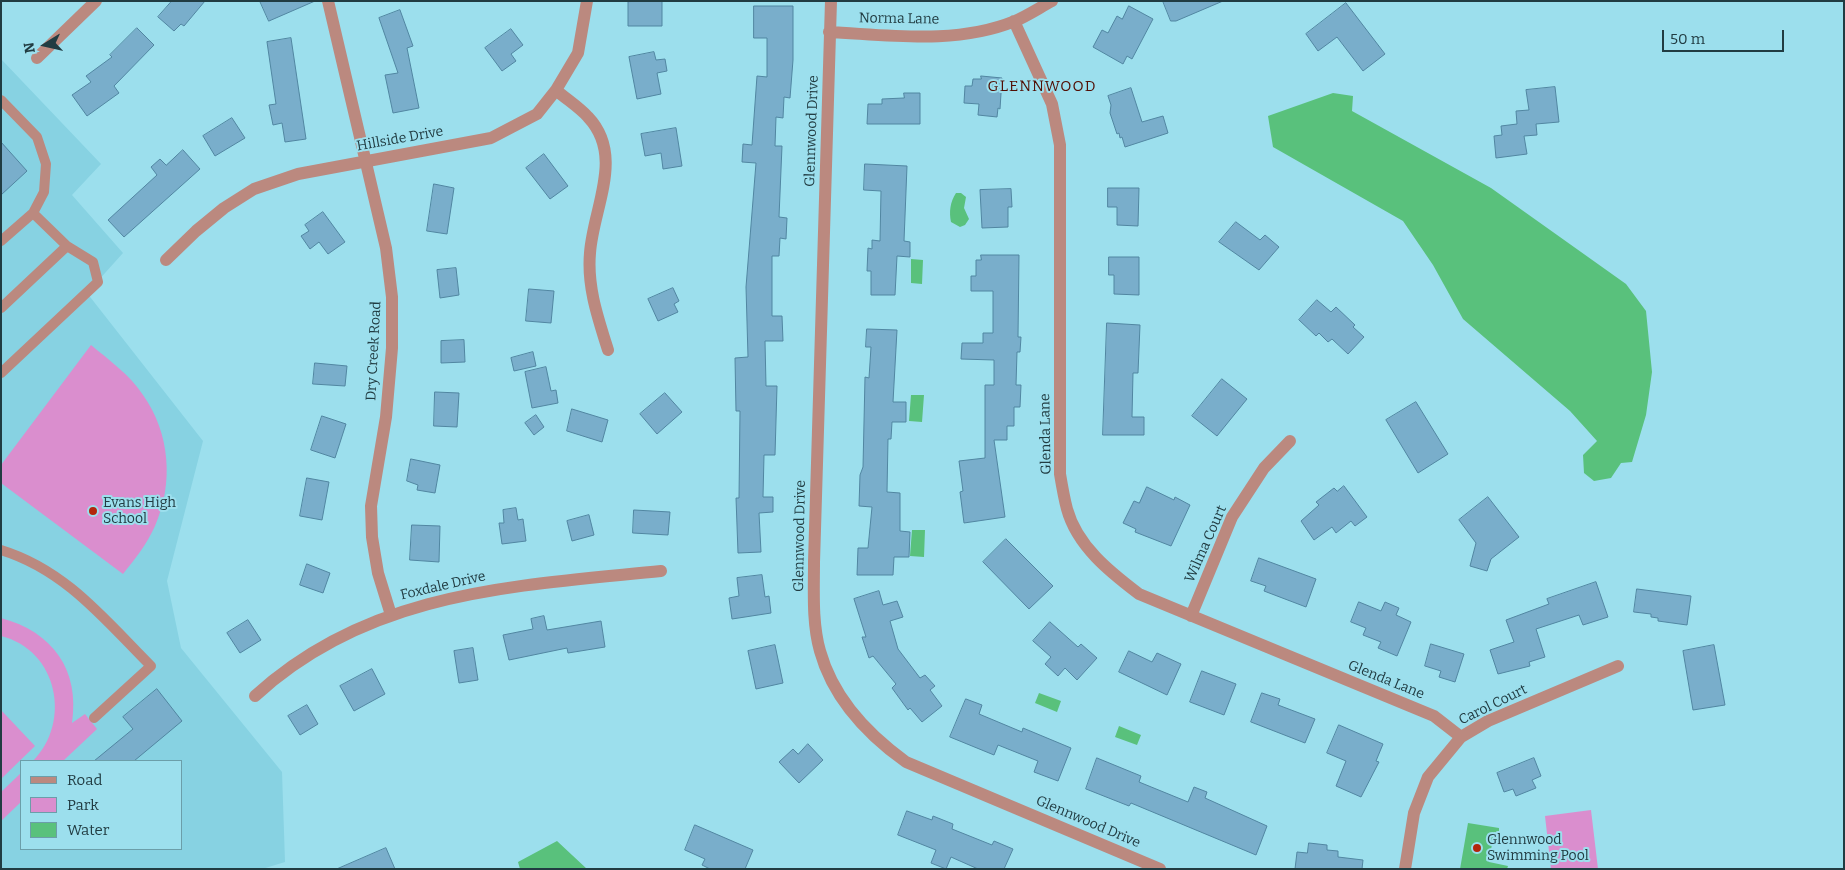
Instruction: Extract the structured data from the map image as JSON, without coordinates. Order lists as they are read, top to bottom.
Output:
{
  "streets": {
    "street": [
      "Norma Lane",
      "Glennwood Drive",
      "Hillside Drive",
      "Dry Creek Road",
      "Glenda Lane",
      "Wilma Court",
      "Foxdale Drive",
      "Carol Court"
    ]
  },
  "crossings": [
    ["Norma Lane", "Glennwood Drive"],
    ["Norma Lane", "Glenda Lane"],
    ["Hillside Drive", "Dry Creek Road"],
    ["Dry Creek Road", "Foxdale Drive"],
    ["Glenda Lane", "Wilma Court"],
    ["Glenda Lane", "Carol Court"]
  ],
  "districts": ["GLENNWOOD"],
  "places": ["Evans High School", "Glennwood Swimming Pool"],
  "legend": ["Road", "Park", "Water"],
  "scale_bar": "50 m",
  "north": "left"
}
